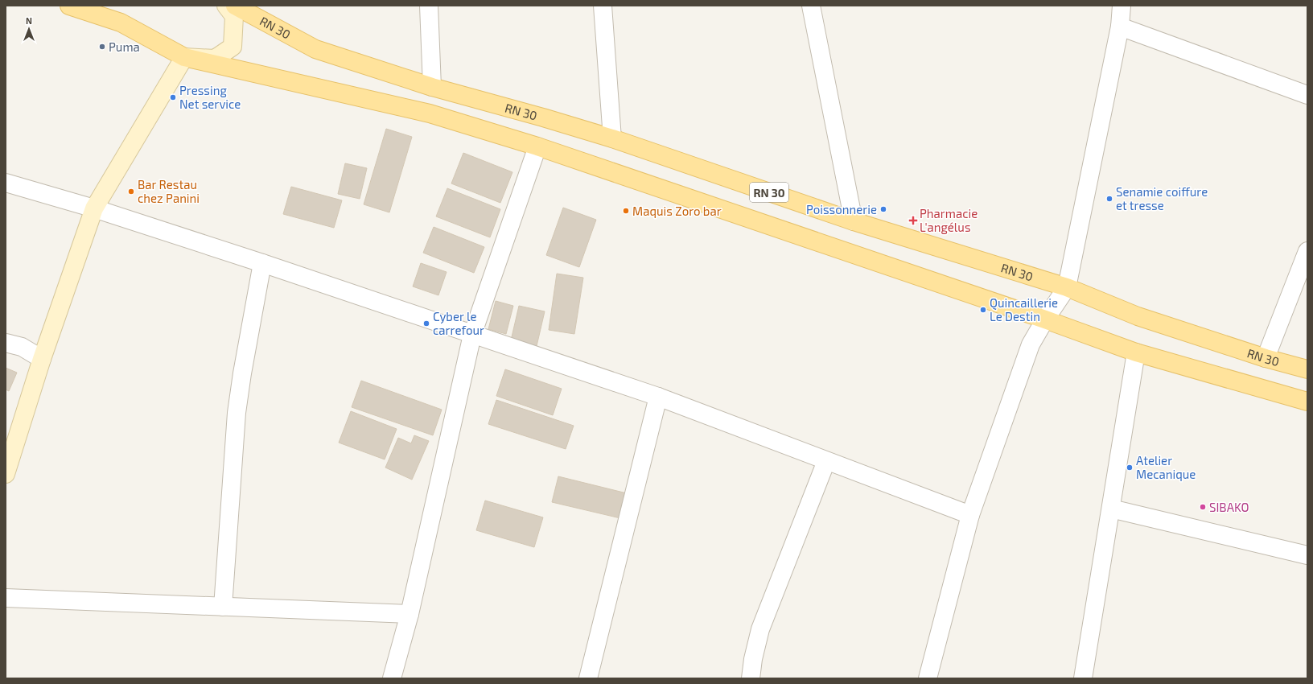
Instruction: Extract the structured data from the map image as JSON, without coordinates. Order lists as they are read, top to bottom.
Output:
{
  "streets": {
    "main road": ["RN 30"]
  },
  "places": {
    "other": [
      "Puma",
      "Pressing Net service",
      "Bar Restau chez Panini",
      "Senamie coiffure et tresse",
      "Poissonnerie",
      "Maquis Zoro bar",
      "Quincaillerie Le Destin",
      "Cyber le carrefour",
      "Atelier Mecanique",
      "SIBAKO"
    ],
    "health": ["Pharmacie L'angélus"]
  },
  "north": "top"
}
